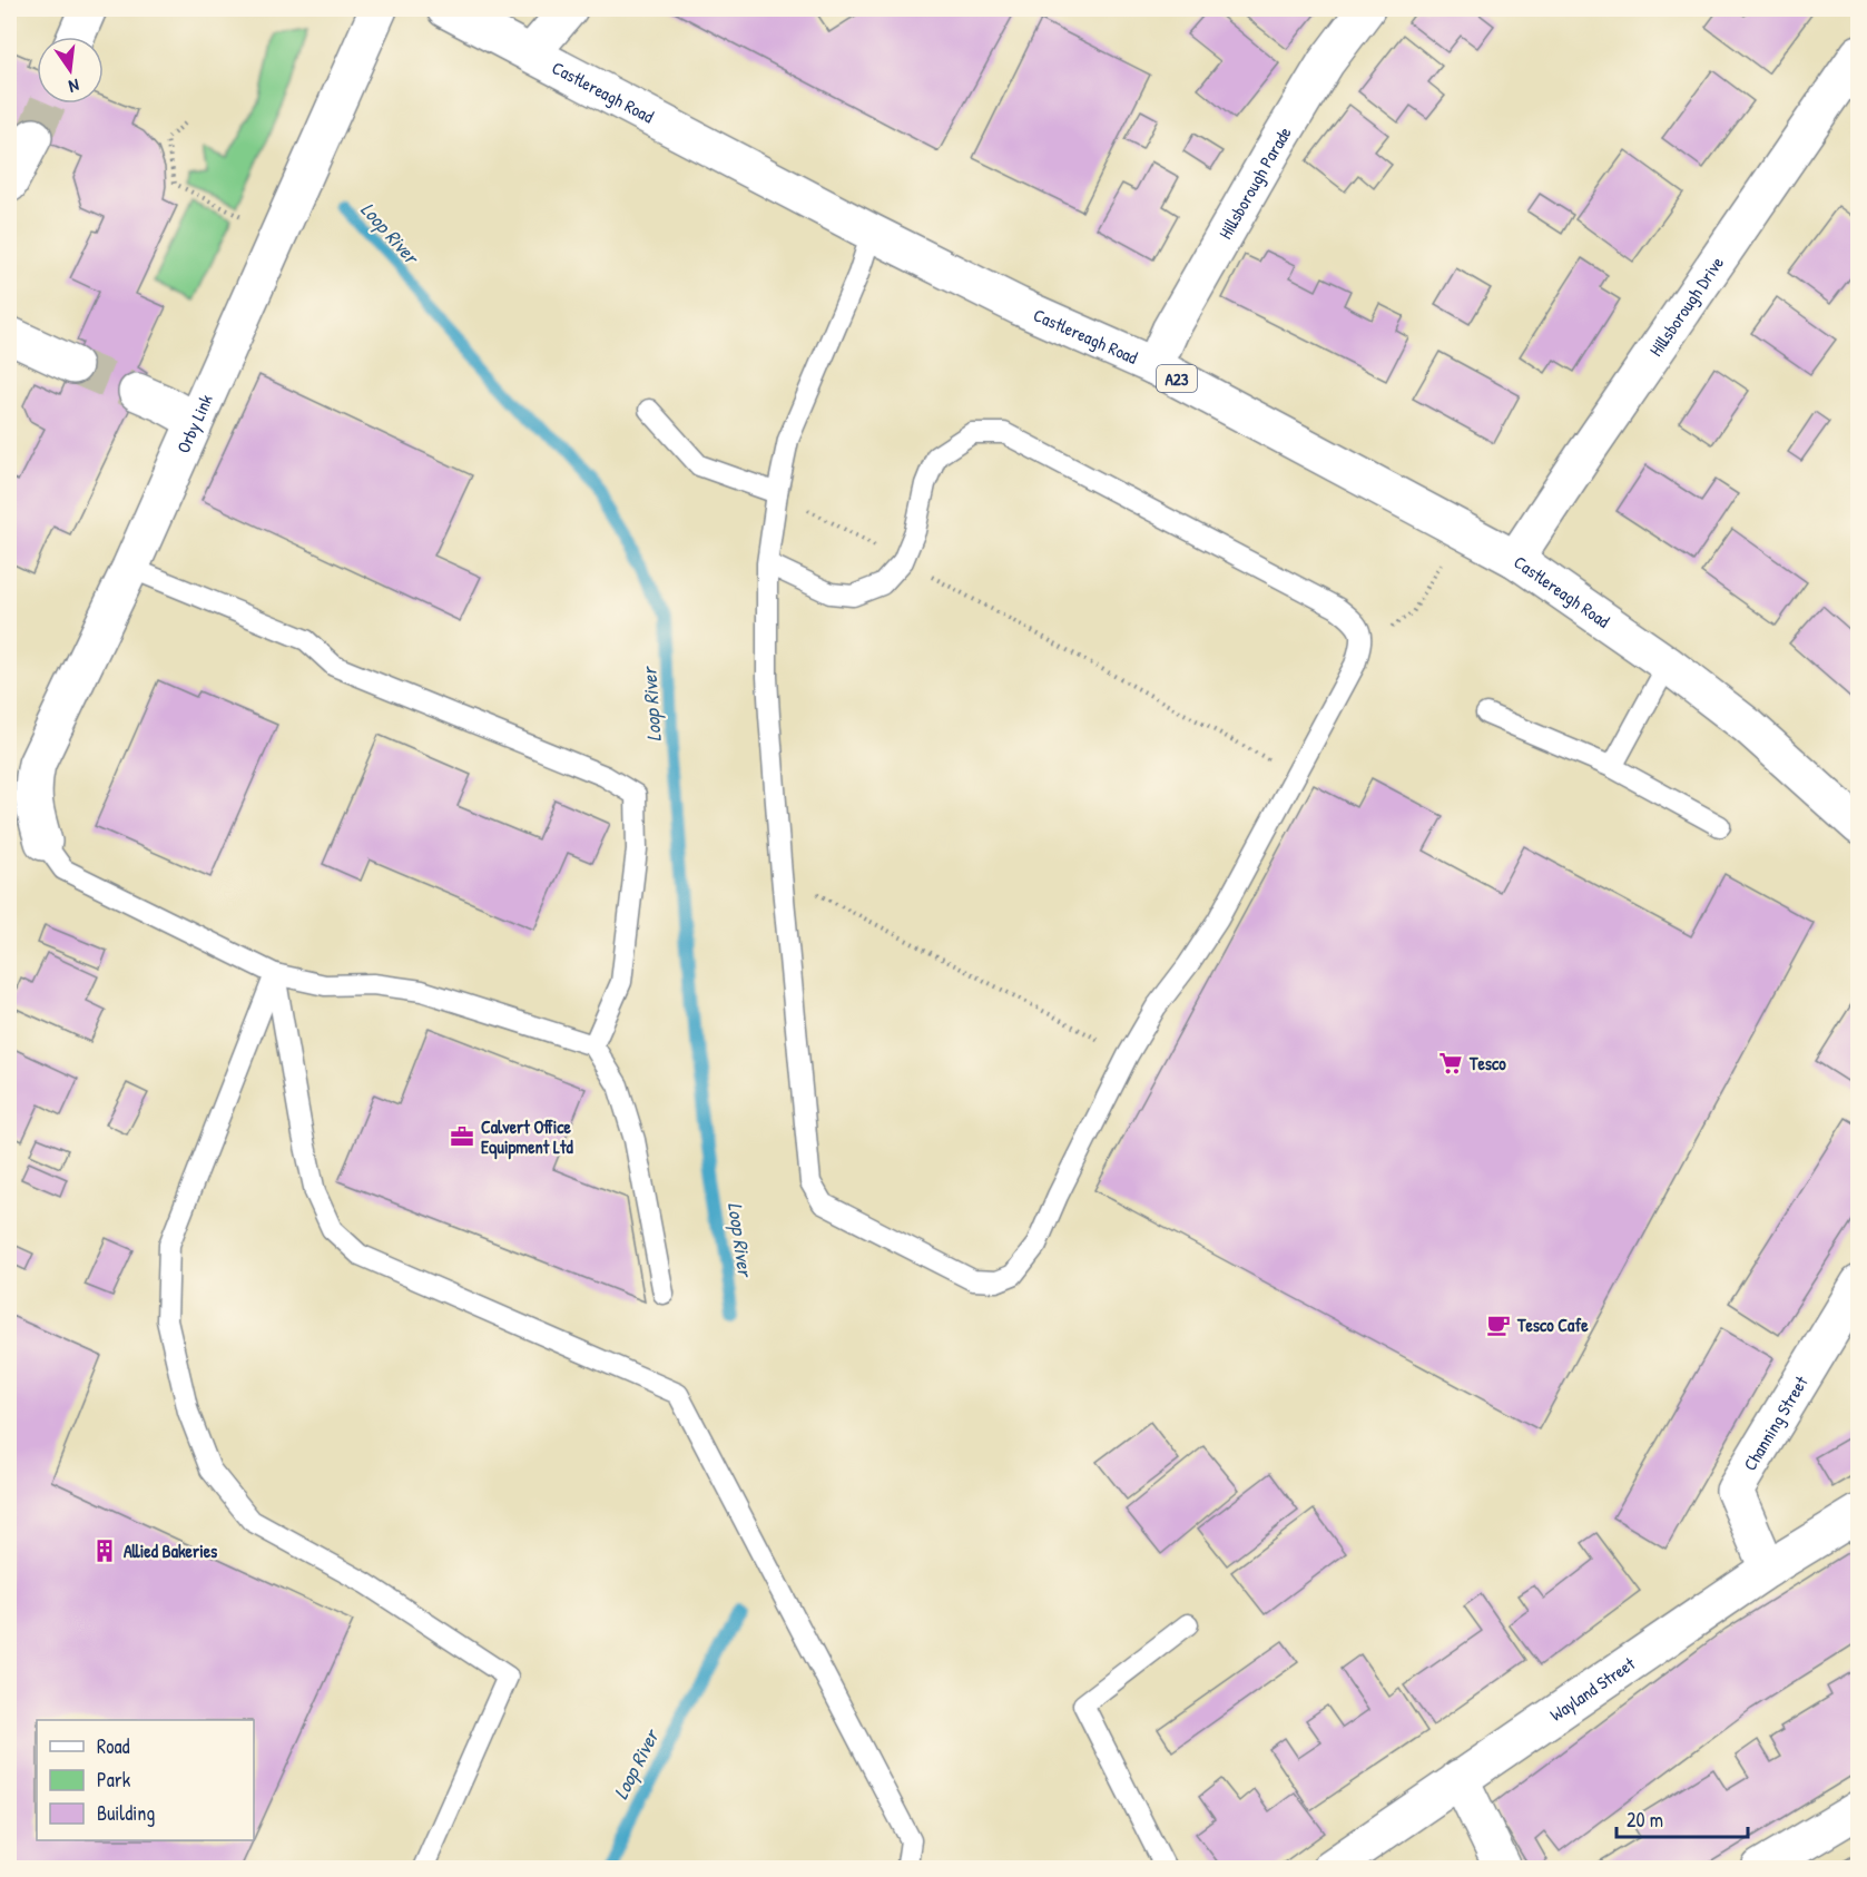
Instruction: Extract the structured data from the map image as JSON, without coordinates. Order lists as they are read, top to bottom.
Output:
{
  "streets": {
    "street": [
      "Castlereagh Road",
      "Hillsborough Parade",
      "Hillsborough Drive",
      "A23",
      "Orby Link",
      "Channing Street",
      "Wayland Street"
    ]
  },
  "crossings": [
    ["Castlereagh Road", "Hillsborough Parade"],
    ["Castlereagh Road", "Hillsborough Drive"],
    ["Channing Street", "Wayland Street"]
  ],
  "water": ["Loop River"],
  "places": {
    "supermarket": ["Tesco"],
    "office": ["Calvert Office Equipment Ltd"],
    "cafe": ["Tesco Cafe"],
    "building": ["Allied Bakeries"]
  },
  "legend": ["Road", "Park", "Building"],
  "scale_bar": "20 m",
  "north": "bottom"
}
